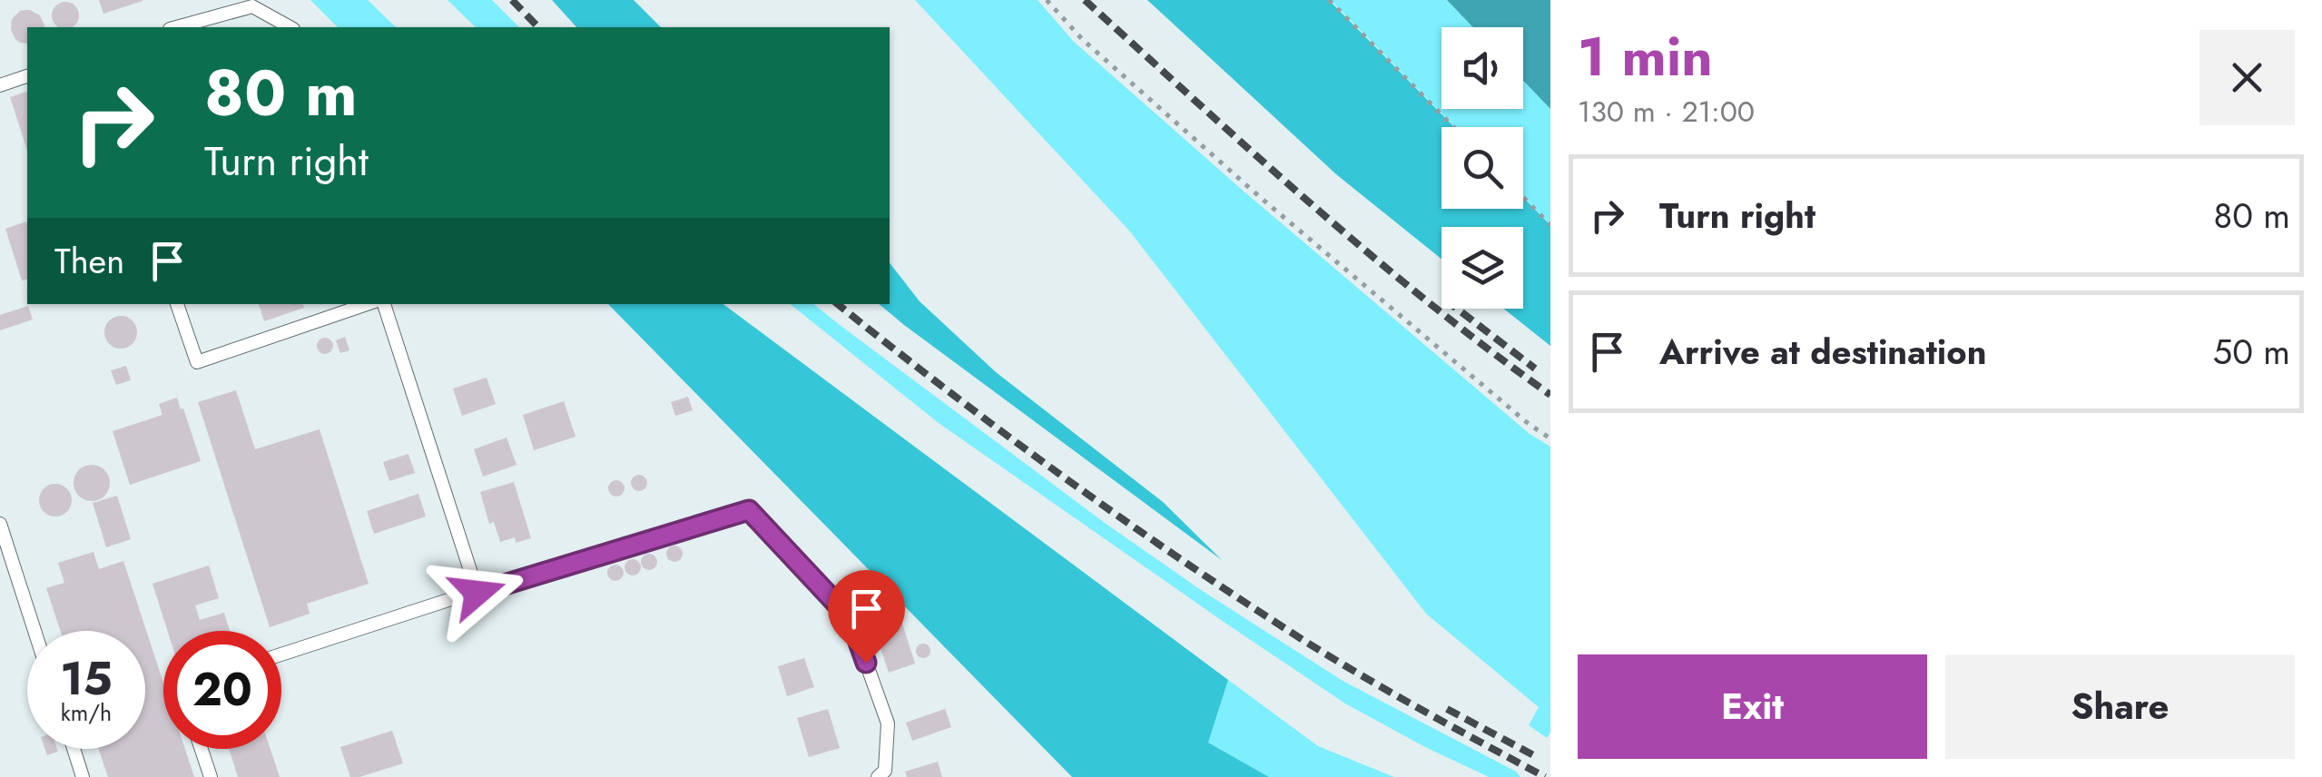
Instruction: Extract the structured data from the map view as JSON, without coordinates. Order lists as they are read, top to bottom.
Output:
{
  "page": {
    "heading": ["1 min", "130 m · 21:00"],
    "turn": ["80 m", "Turn right"],
    "list": [
      {
        "name": "Turn right",
        "value": "80 m"
      },
      {
        "name": "Arrive at destination",
        "value": "50 m"
      }
    ],
    "then": "Then",
    "speed": "15 km/h",
    "limit": "20",
    "buttons": ["Exit", "Share"]
  }
}
